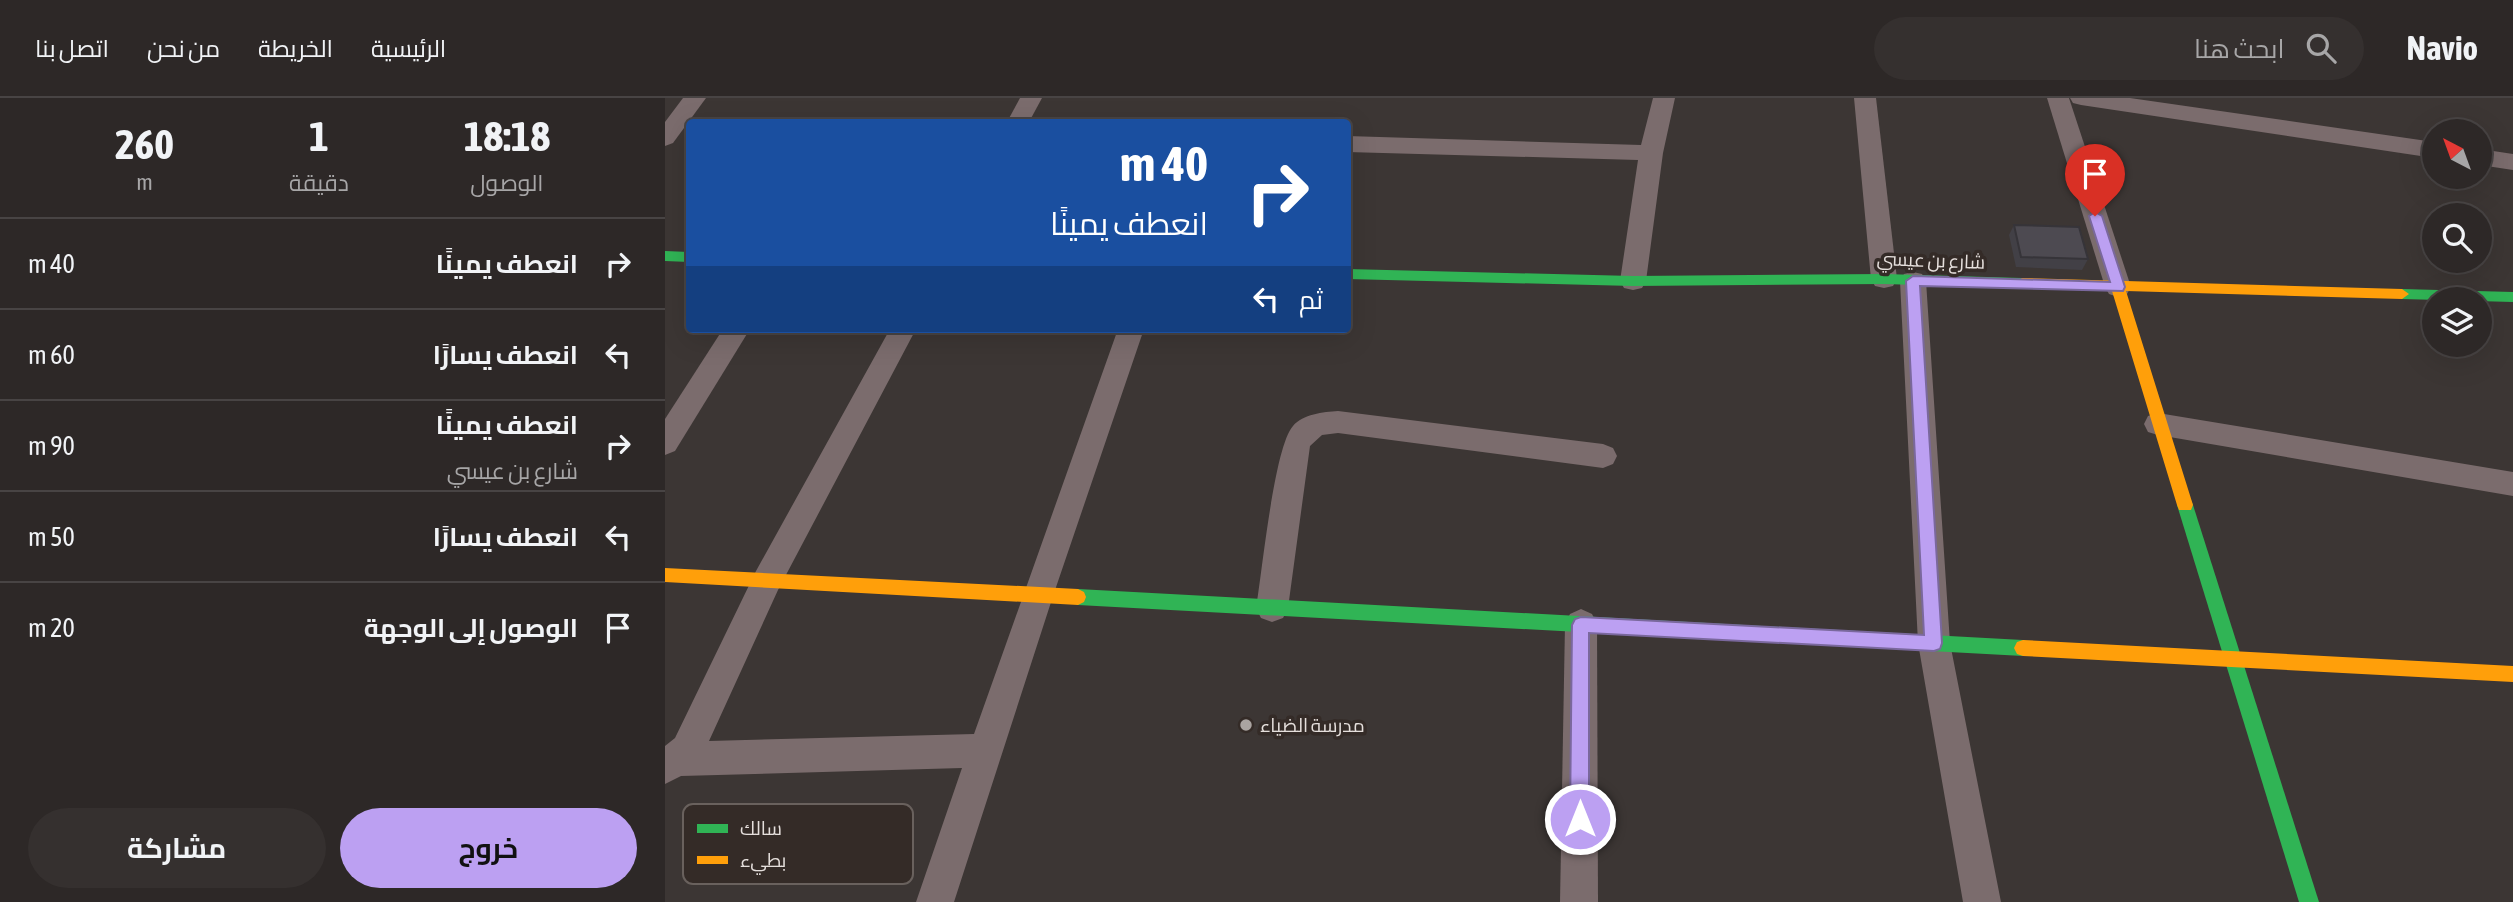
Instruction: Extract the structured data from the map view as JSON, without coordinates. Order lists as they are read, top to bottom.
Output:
{
  "streets": {
    "street": ["شارع بن عيسي"]
  },
  "places": ["مدرسة الضياء"],
  "legend": ["سالك", "بطيء"],
  "north": "top left",
  "page": {
    "header": "Navio",
    "search": "ابحث هنا",
    "nav": [
      "الرئيسية",
      "الخريطة",
      "من نحن",
      "اتصل بنا"
    ],
    "eta": [
      "18:18",
      "الوصول",
      "1",
      "دقيقة",
      "260",
      "m"
    ],
    "turn": ["40 m", "انعطف يمينًا"],
    "list": [
      {
        "name": "انعطف يمينًا",
        "value": "40 m"
      },
      {
        "name": "انعطف يسارًا",
        "value": "60 m"
      },
      {
        "name": "انعطف يمينًا",
        "note": "شارع بن عيسي",
        "value": "90 m"
      },
      {
        "name": "انعطف يسارًا",
        "value": "50 m"
      },
      {
        "name": "الوصول إلى الوجهة",
        "value": "20 m"
      }
    ],
    "then": "ثم",
    "buttons": ["خروج", "مشاركة"]
  }
}
